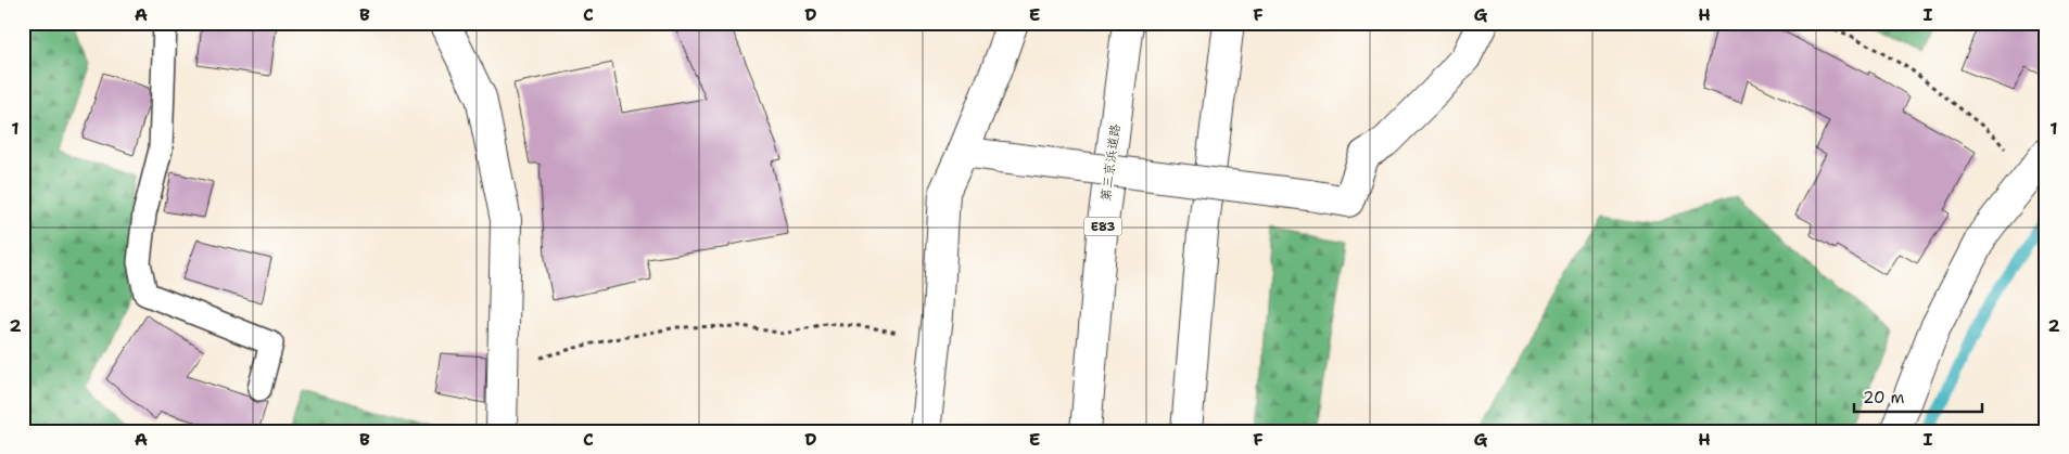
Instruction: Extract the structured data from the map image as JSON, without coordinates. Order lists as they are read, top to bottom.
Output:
{
  "streets": {
    "main road": ["第三京浜道路", "E83"]
  },
  "scale_bar": "20 m",
  "grid": {
    "columns": [
      "A",
      "B",
      "C",
      "D",
      "E",
      "F",
      "G",
      "H",
      "I"
    ],
    "rows": ["1", "2"]
  }
}
